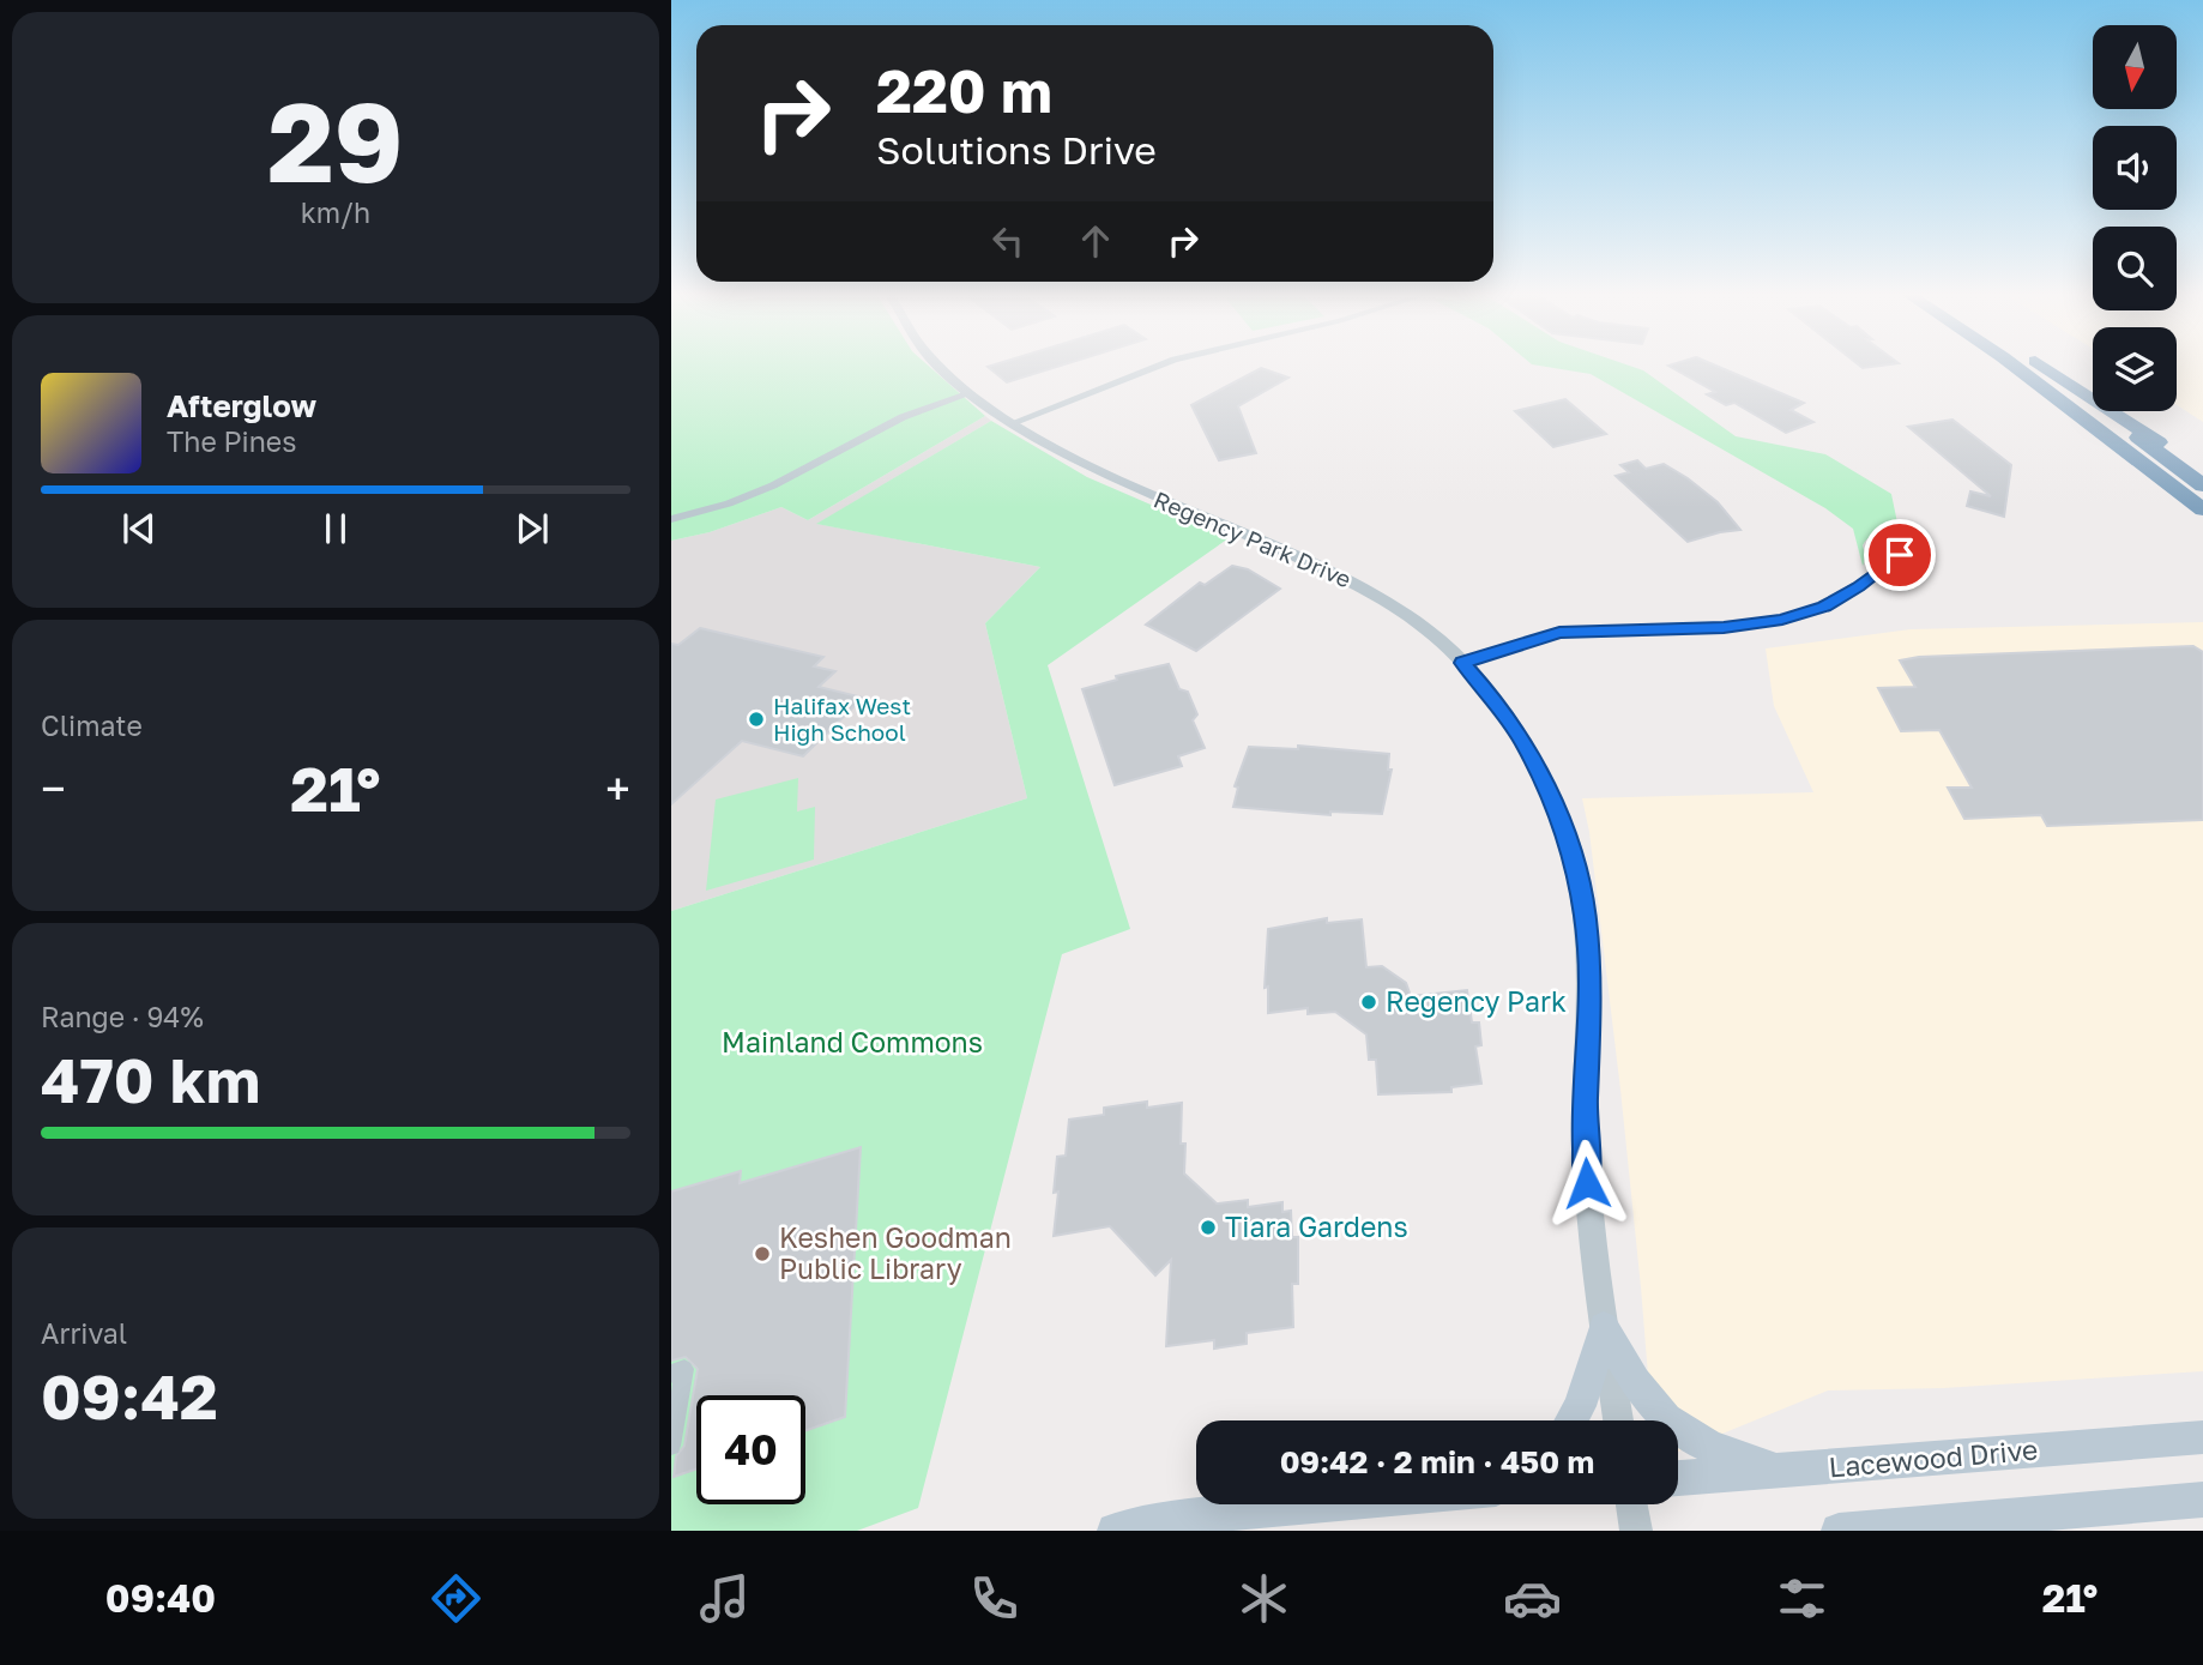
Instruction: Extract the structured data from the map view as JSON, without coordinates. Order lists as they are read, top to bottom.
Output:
{
  "streets": {
    "main road": ["Lacewood Drive"],
    "street": ["Regency Park Drive"]
  },
  "parks": ["Mainland Commons"],
  "places": [
    "Halifax West High School",
    "Regency Park",
    "Tiara Gardens",
    "Keshen Goodman Public Library"
  ],
  "north": "bottom",
  "page": {
    "tile": [
      ["29", "km/h"],
      "Climate",
      ["Range · 94%", "470 km"],
      ["Arrival", "09:42"]
    ],
    "turn": ["220 m", "Solutions Drive"],
    "song": ["Afterglow", "The Pines"],
    "heat": ["−", "21°", "+"],
    "limit": "40",
    "trip": "09:42 · 2 min · 450 m",
    "tabs": ["09:40", "21°"]
  }
}
